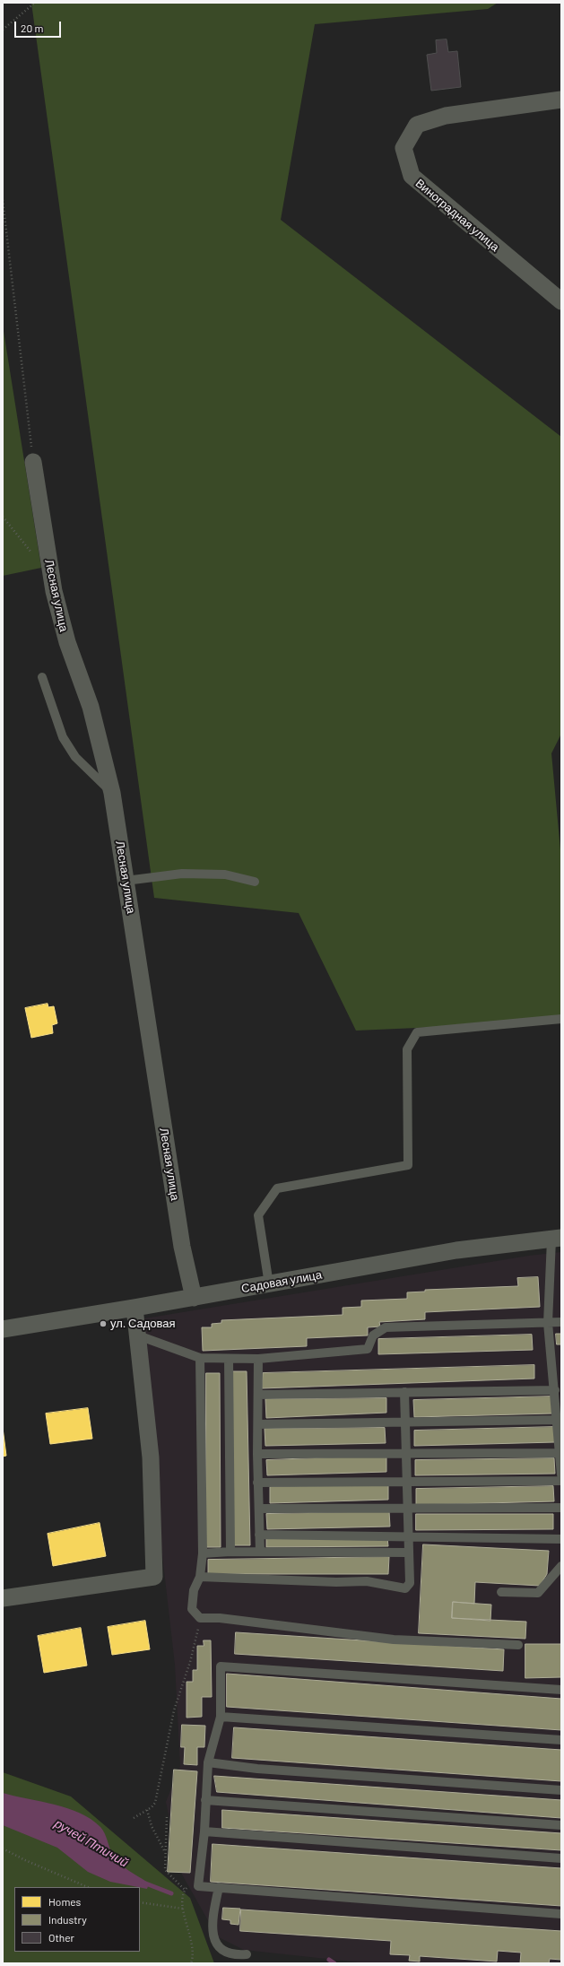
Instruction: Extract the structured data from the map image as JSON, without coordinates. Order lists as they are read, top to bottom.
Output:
{
  "streets": {
    "street": ["Виноградная улица", "Лесная улица", "Садовая улица"]
  },
  "crossings": [
    ["Лесная улица", "Садовая улица"]
  ],
  "water": ["ручей Птичий"],
  "places": ["ул. Садовая"],
  "legend": ["Homes", "Industry", "Other"],
  "scale_bar": "20 m"
}
